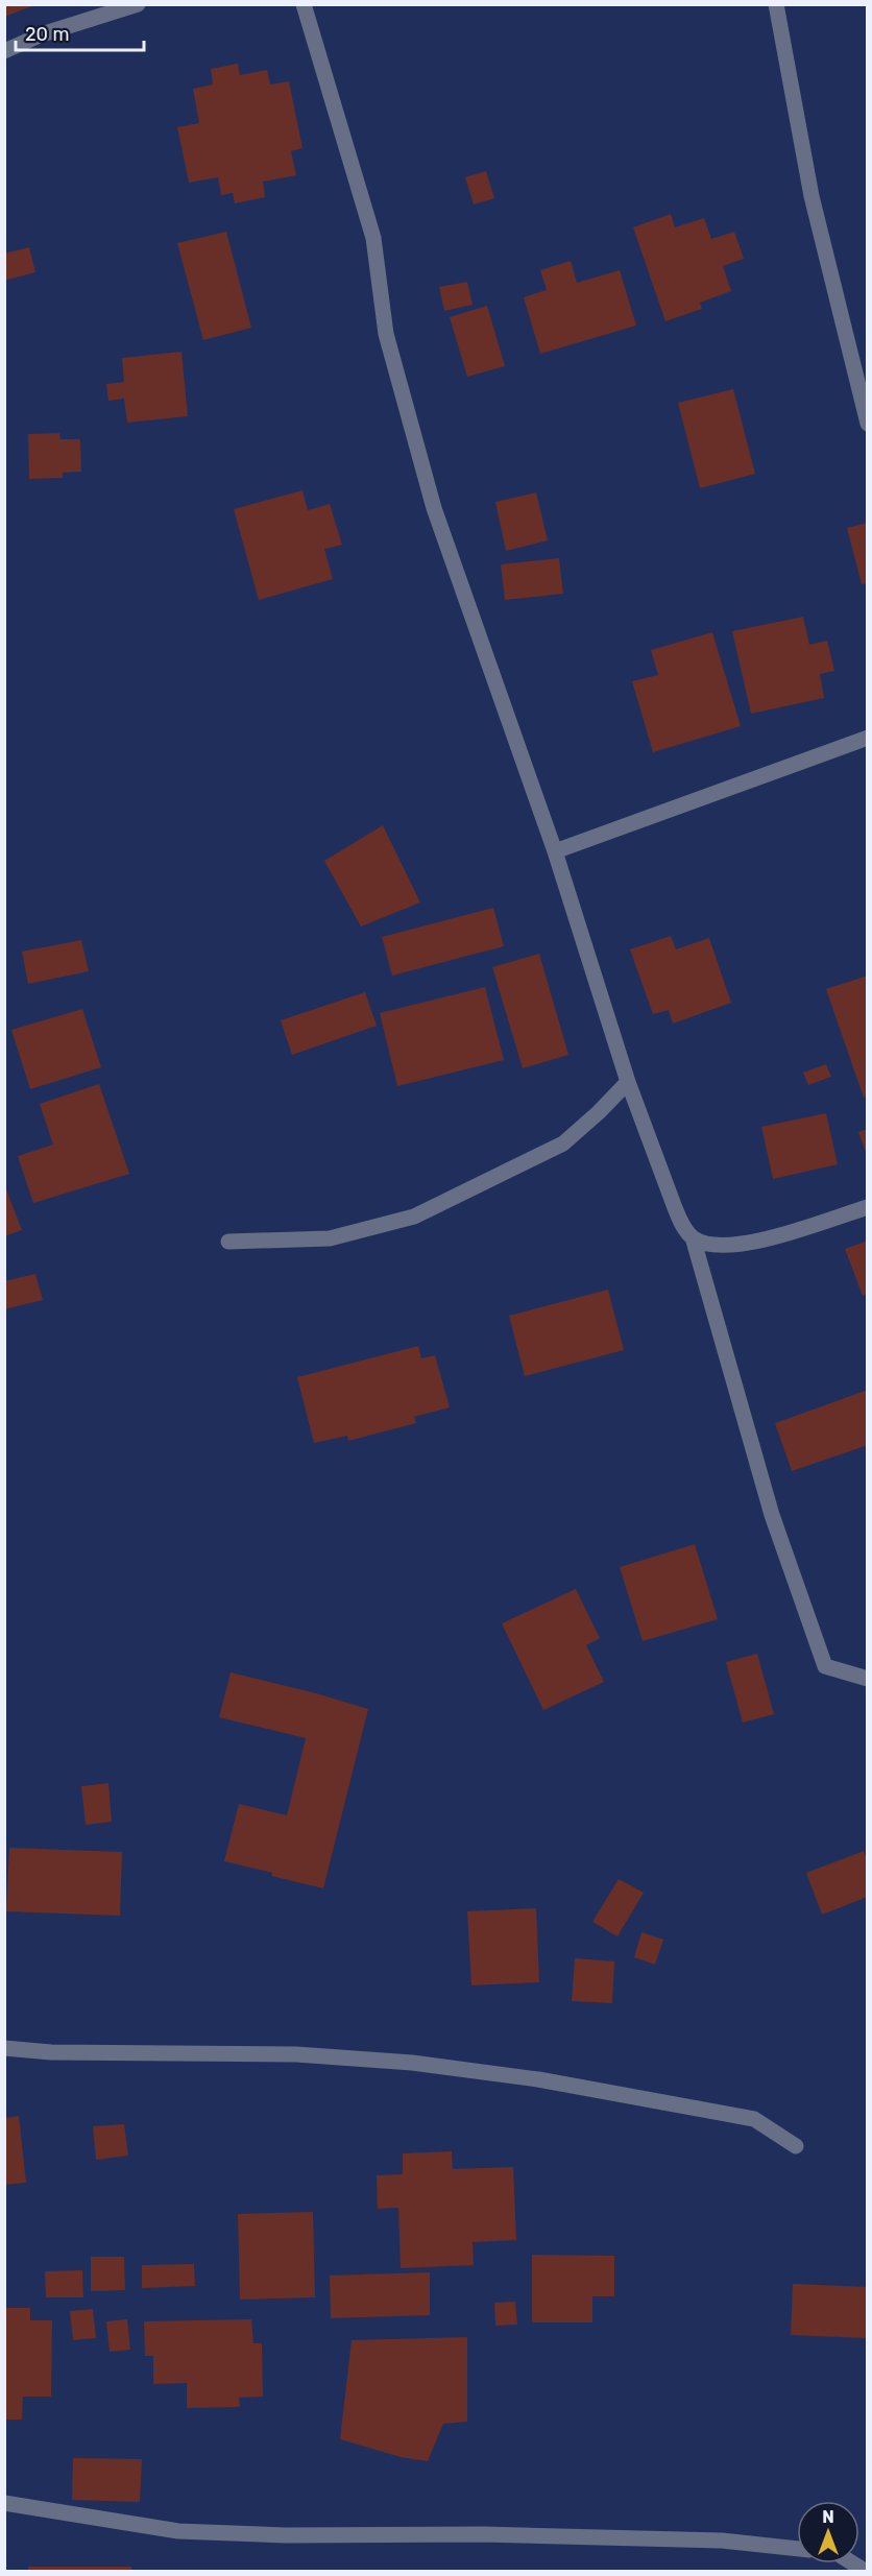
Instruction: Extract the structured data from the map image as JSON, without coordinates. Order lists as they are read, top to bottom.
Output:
{
  "scale_bar": "20 m",
  "north": "top"
}
